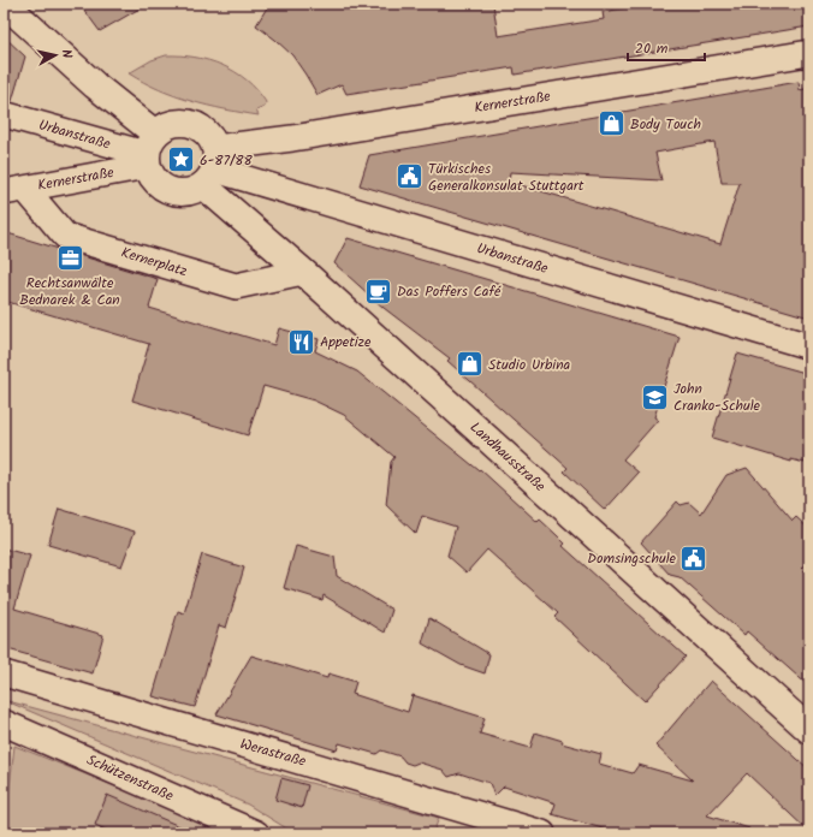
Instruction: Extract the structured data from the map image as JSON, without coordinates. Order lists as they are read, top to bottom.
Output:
{
  "streets": {
    "street": [
      "Kernerstraße",
      "Urbanstraße",
      "Kernerplatz",
      "Landhausstraße",
      "Werastraße",
      "Schützenstraße"
    ]
  },
  "crossings": [
    ["Kernerstraße", "Urbanstraße"],
    ["Kernerstraße", "Kernerplatz"],
    ["Kernerstraße", "Landhausstraße"],
    ["Urbanstraße", "Landhausstraße"],
    ["Kernerplatz", "Landhausstraße"]
  ],
  "places": {
    "shop": ["Body Touch", "Studio Urbina"],
    "place": ["6-87/88"],
    "public building": ["Türkisches Generalkonsulat Stuttgart", "Domsingschule"],
    "office": ["Rechtsanwälte Bednarek & Can"],
    "cafe": ["Das Poffers Café"],
    "restaurant": ["Appetize"],
    "school or university": ["John Cranko-Schule"]
  },
  "scale_bar": "20 m",
  "north": "right"
}
